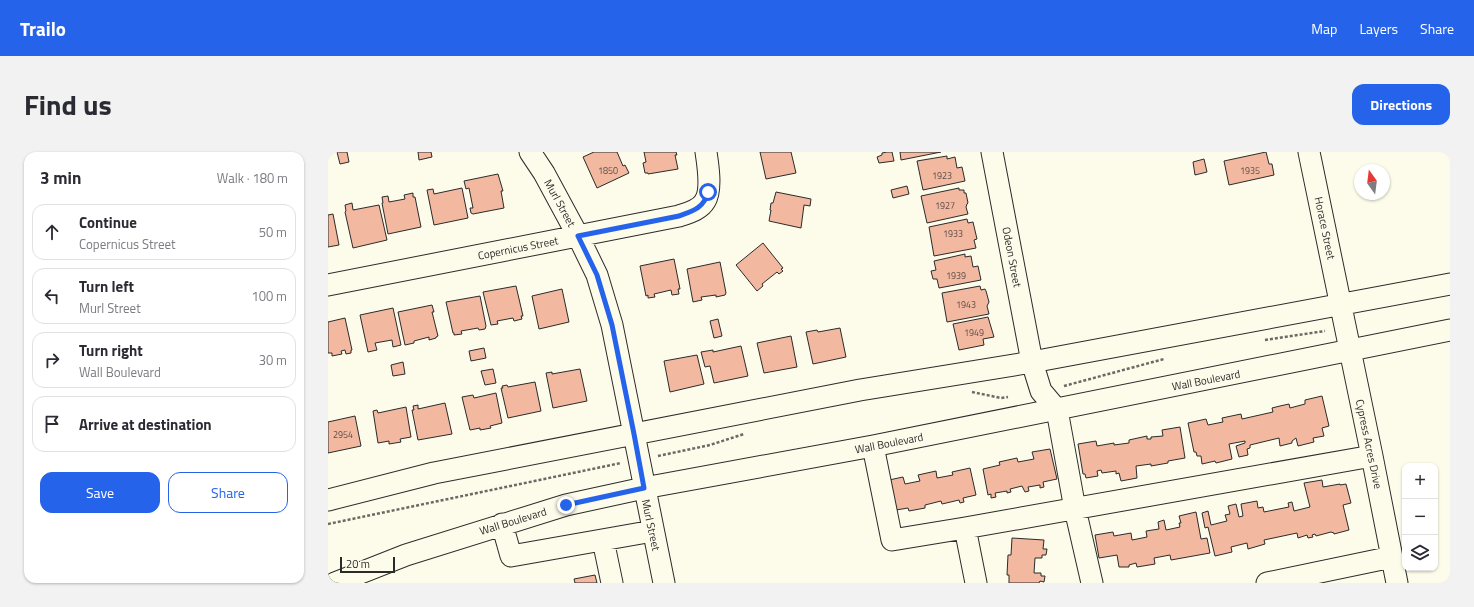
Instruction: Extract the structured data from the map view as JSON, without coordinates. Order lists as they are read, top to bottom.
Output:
{
  "streets": {
    "street": [
      "Murl Street",
      "Horace Street",
      "Copernicus Street",
      "Odeon Street",
      "Wall Boulevard",
      "Cypress Acres Drive"
    ]
  },
  "crossings": [
    ["Murl Street", "Copernicus Street"],
    ["Murl Street", "Wall Boulevard"],
    ["Horace Street", "Cypress Acres Drive"],
    ["Odeon Street", "Wall Boulevard"],
    ["Wall Boulevard", "Cypress Acres Drive"]
  ],
  "house_numbers": [
    "1850",
    "1935",
    "1923",
    "1927",
    "1933",
    "1939",
    "1943",
    "1949",
    "2954"
  ],
  "scale_bar": "20 m",
  "north": "top",
  "page": {
    "header": "Trailo",
    "nav": ["Map", "Layers", "Share"],
    "title": "Find us",
    "buttons": [
      "Directions",
      ["Save", "Share"]
    ],
    "heading": ["3 min", "Walk · 180 m"],
    "list": [
      ["Continue", "Copernicus Street", "50 m"],
      ["Turn left", "Murl Street", "100 m"],
      ["Turn right", "Wall Boulevard", "30 m"],
      "Arrive at destination"
    ],
    "map_buttons": ["+", "−"],
    "scale": "20 m"
  }
}
